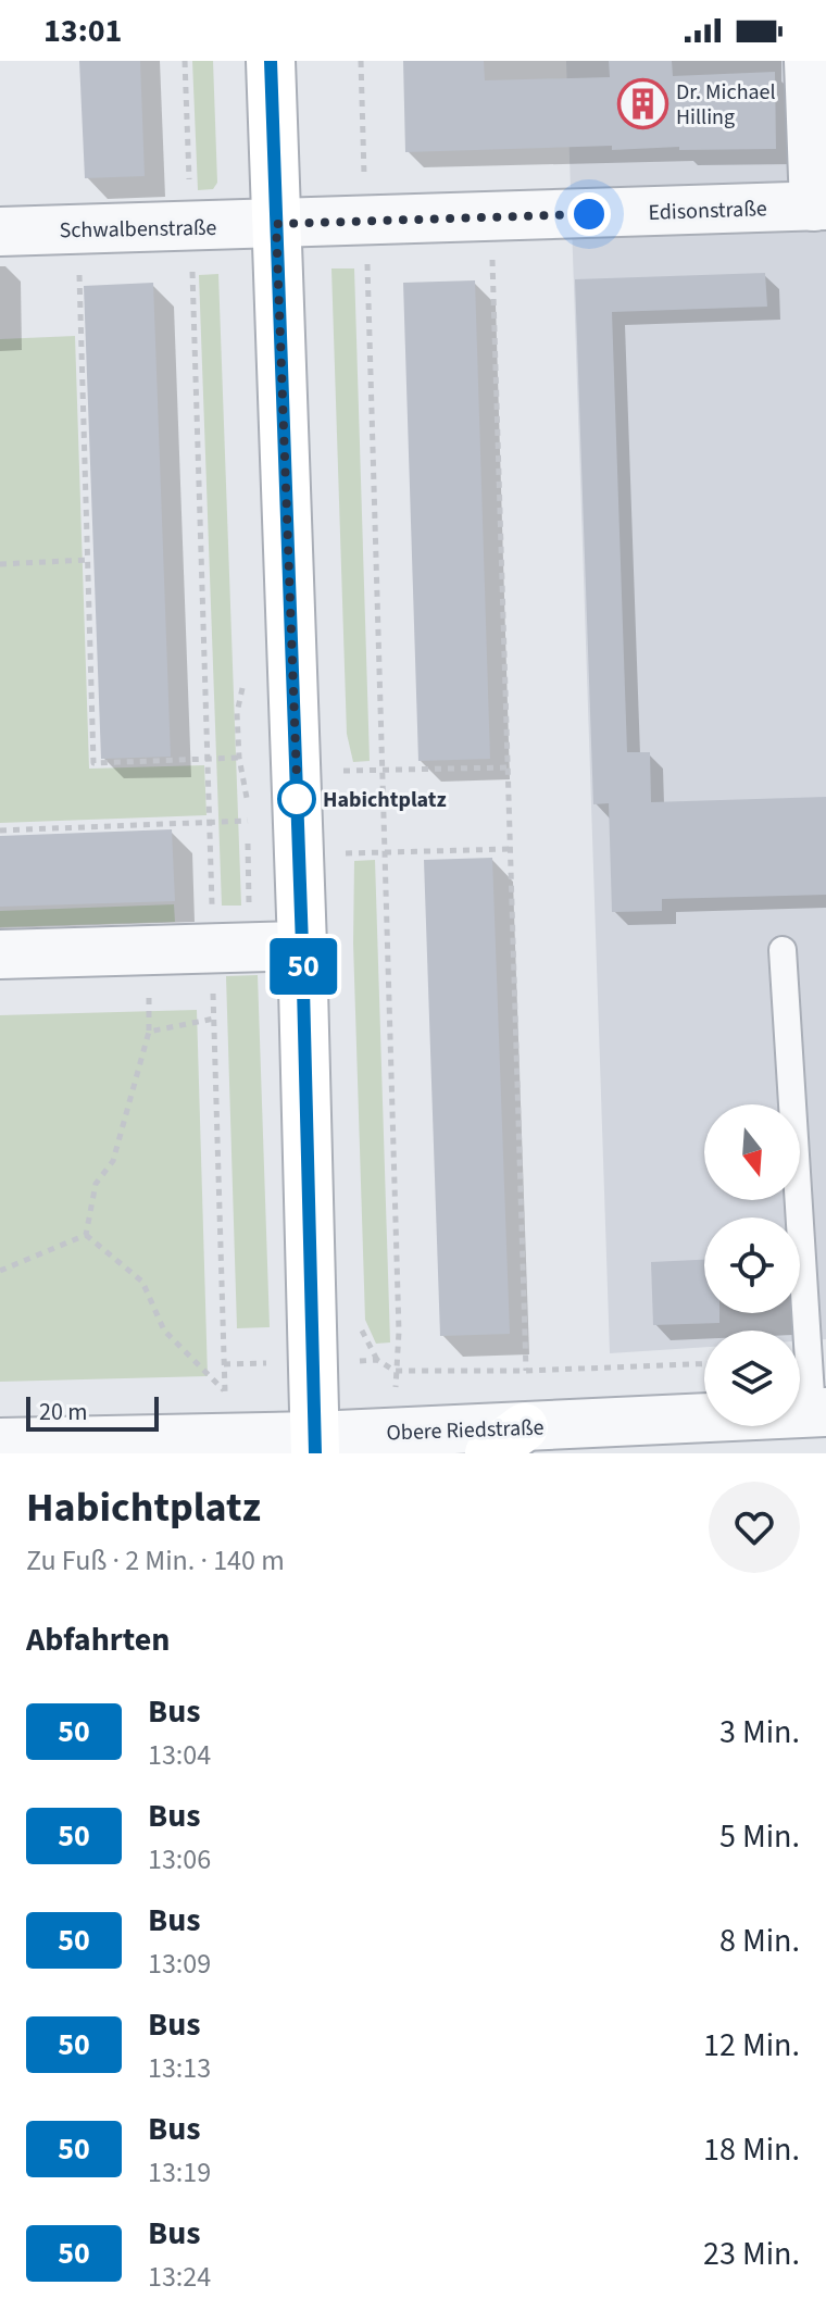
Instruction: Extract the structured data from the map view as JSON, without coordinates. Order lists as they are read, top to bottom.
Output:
{
  "streets": {
    "street": ["Edisonstraße", "Schwalbenstraße", "Obere Riedstraße"]
  },
  "crossings": [
    ["Edisonstraße", "Schwalbenstraße"]
  ],
  "places": {
    "building": ["Dr. Michael Hilling"],
    "other": ["Habichtplatz"]
  },
  "lines": ["bus line 50"],
  "scale_bar": "20 m",
  "north": "bottom",
  "page": {
    "status": "13:01",
    "on_map": "50",
    "scale": "20 m",
    "heading": [
      ["Habichtplatz", "Zu Fuß · 2 Min. · 140 m"],
      "Abfahrten"
    ],
    "list": [
      {
        "mark": "50",
        "name": "Bus",
        "note": "13:04",
        "value": "3 Min."
      },
      {
        "mark": "50",
        "name": "Bus",
        "note": "13:06",
        "value": "5 Min."
      },
      {
        "mark": "50",
        "name": "Bus",
        "note": "13:09",
        "value": "8 Min."
      },
      {
        "mark": "50",
        "name": "Bus",
        "note": "13:13",
        "value": "12 Min."
      },
      {
        "mark": "50",
        "name": "Bus",
        "note": "13:19",
        "value": "18 Min."
      },
      {
        "mark": "50",
        "name": "Bus",
        "note": "13:24",
        "value": "23 Min."
      }
    ]
  }
}
